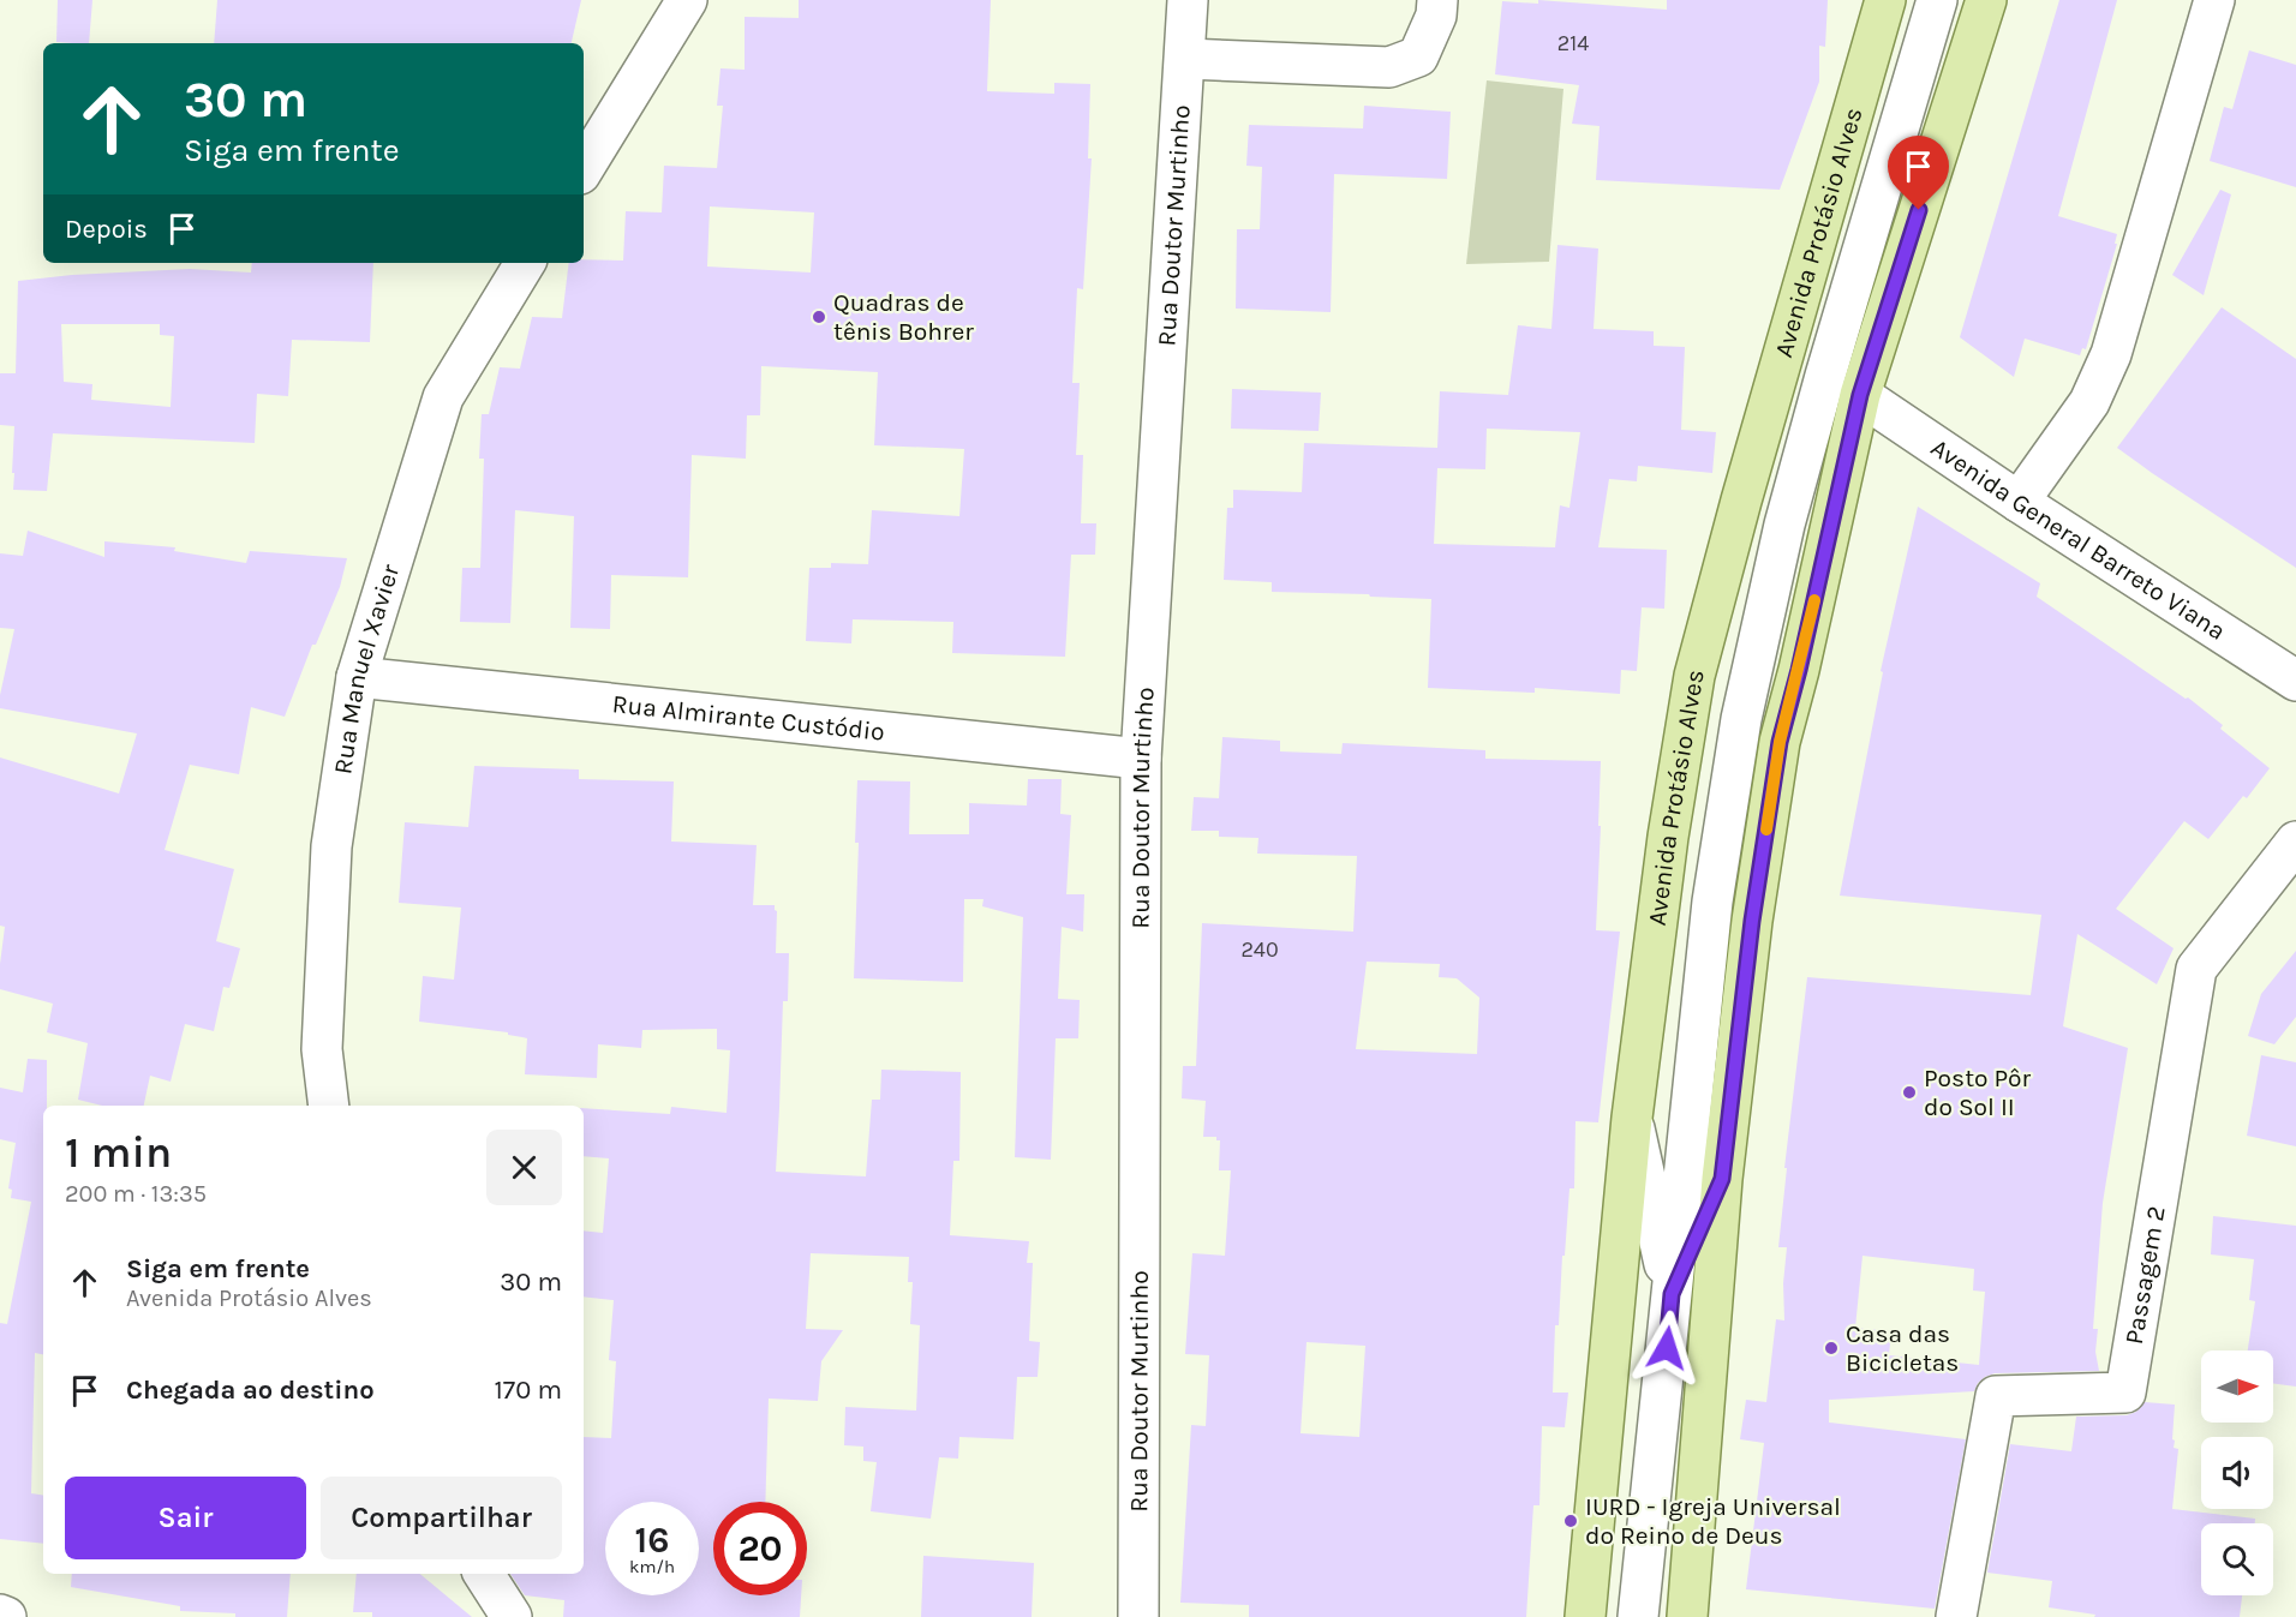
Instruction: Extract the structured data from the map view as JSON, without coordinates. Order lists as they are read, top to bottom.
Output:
{
  "streets": {
    "main road": ["Avenida Protásio Alves"],
    "street": [
      "Rua Doutor Murtinho",
      "Avenida General Barreto Viana",
      "Rua Manuel Xavier",
      "Rua Almirante Custódio",
      "Passagem 2"
    ]
  },
  "crossings": [
    ["Rua Doutor Murtinho", "Rua Almirante Custódio"],
    ["Rua Manuel Xavier", "Rua Almirante Custódio"]
  ],
  "places": [
    "Quadras de tênis Bohrer",
    "Posto Pôr do Sol II",
    "Casa das Bicicletas",
    "IURD - Igreja Universal do Reino de Deus"
  ],
  "house_numbers": ["214", "240"],
  "north": "right",
  "page": {
    "turn": ["30 m", "Siga em frente"],
    "then": "Depois",
    "heading": ["1 min", "200 m · 13:35"],
    "list": [
      {
        "name": "Siga em frente",
        "note": "Avenida Protásio Alves",
        "value": "30 m"
      },
      {
        "name": "Chegada ao destino",
        "value": "170 m"
      }
    ],
    "buttons": ["Sair", "Compartilhar"],
    "speed": "16 km/h",
    "limit": "20"
  }
}
